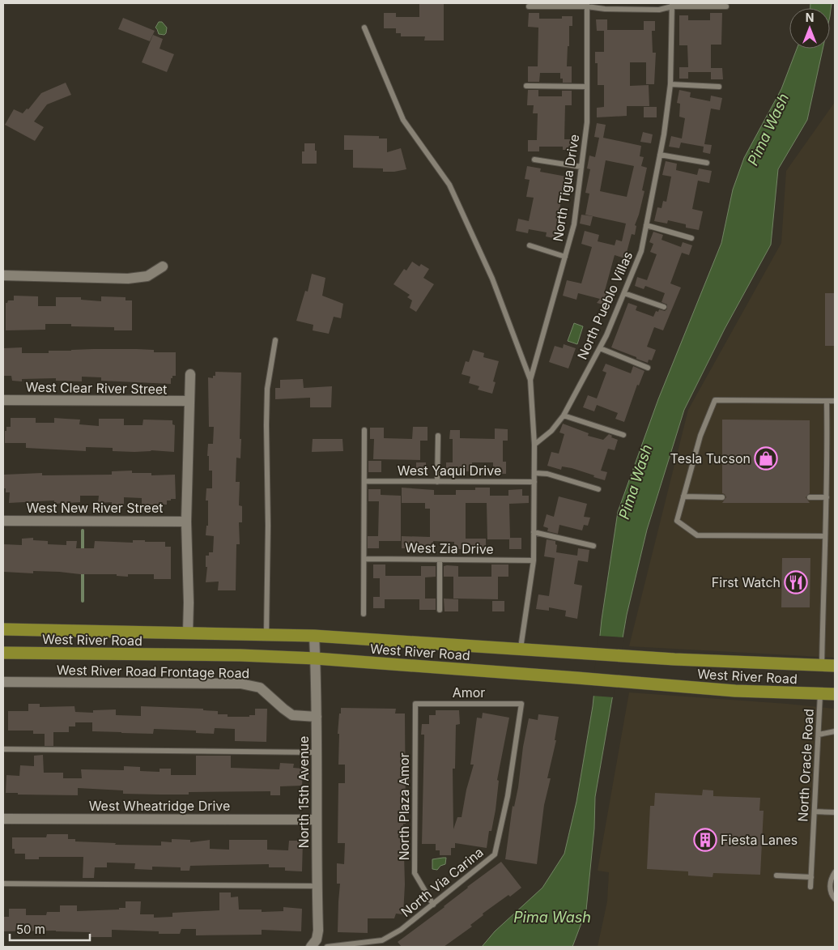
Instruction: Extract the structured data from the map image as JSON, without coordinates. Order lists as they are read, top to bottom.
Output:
{
  "streets": {
    "main road": ["West River Road"],
    "street": [
      "West Clear River Street",
      "West New River Street",
      "West River Road Frontage Road",
      "North 15th Avenue",
      "West Wheatridge Drive"
    ],
    "lane": [
      "North Tigua Drive",
      "North Pueblo Villas",
      "West Yaqui Drive",
      "West Zia Drive",
      "Amor",
      "North Oracle Road",
      "North Plaza Amor",
      "North Via Carina"
    ]
  },
  "crossings": [
    ["North Tigua Drive", "North Pueblo Villas"],
    ["West River Road", "North Oracle Road"],
    ["West River Road", "North 15th Avenue"],
    ["West River Road Frontage Road", "North 15th Avenue"],
    ["Amor", "North Plaza Amor"],
    ["Amor", "North Via Carina"],
    ["North 15th Avenue", "West Wheatridge Drive"],
    ["North Plaza Amor", "North Via Carina"]
  ],
  "water": ["Pima Wash"],
  "places": {
    "shop": ["Tesla Tucson"],
    "restaurant": ["First Watch"],
    "building": ["Fiesta Lanes"]
  },
  "scale_bar": "50 m",
  "north": "top"
}
